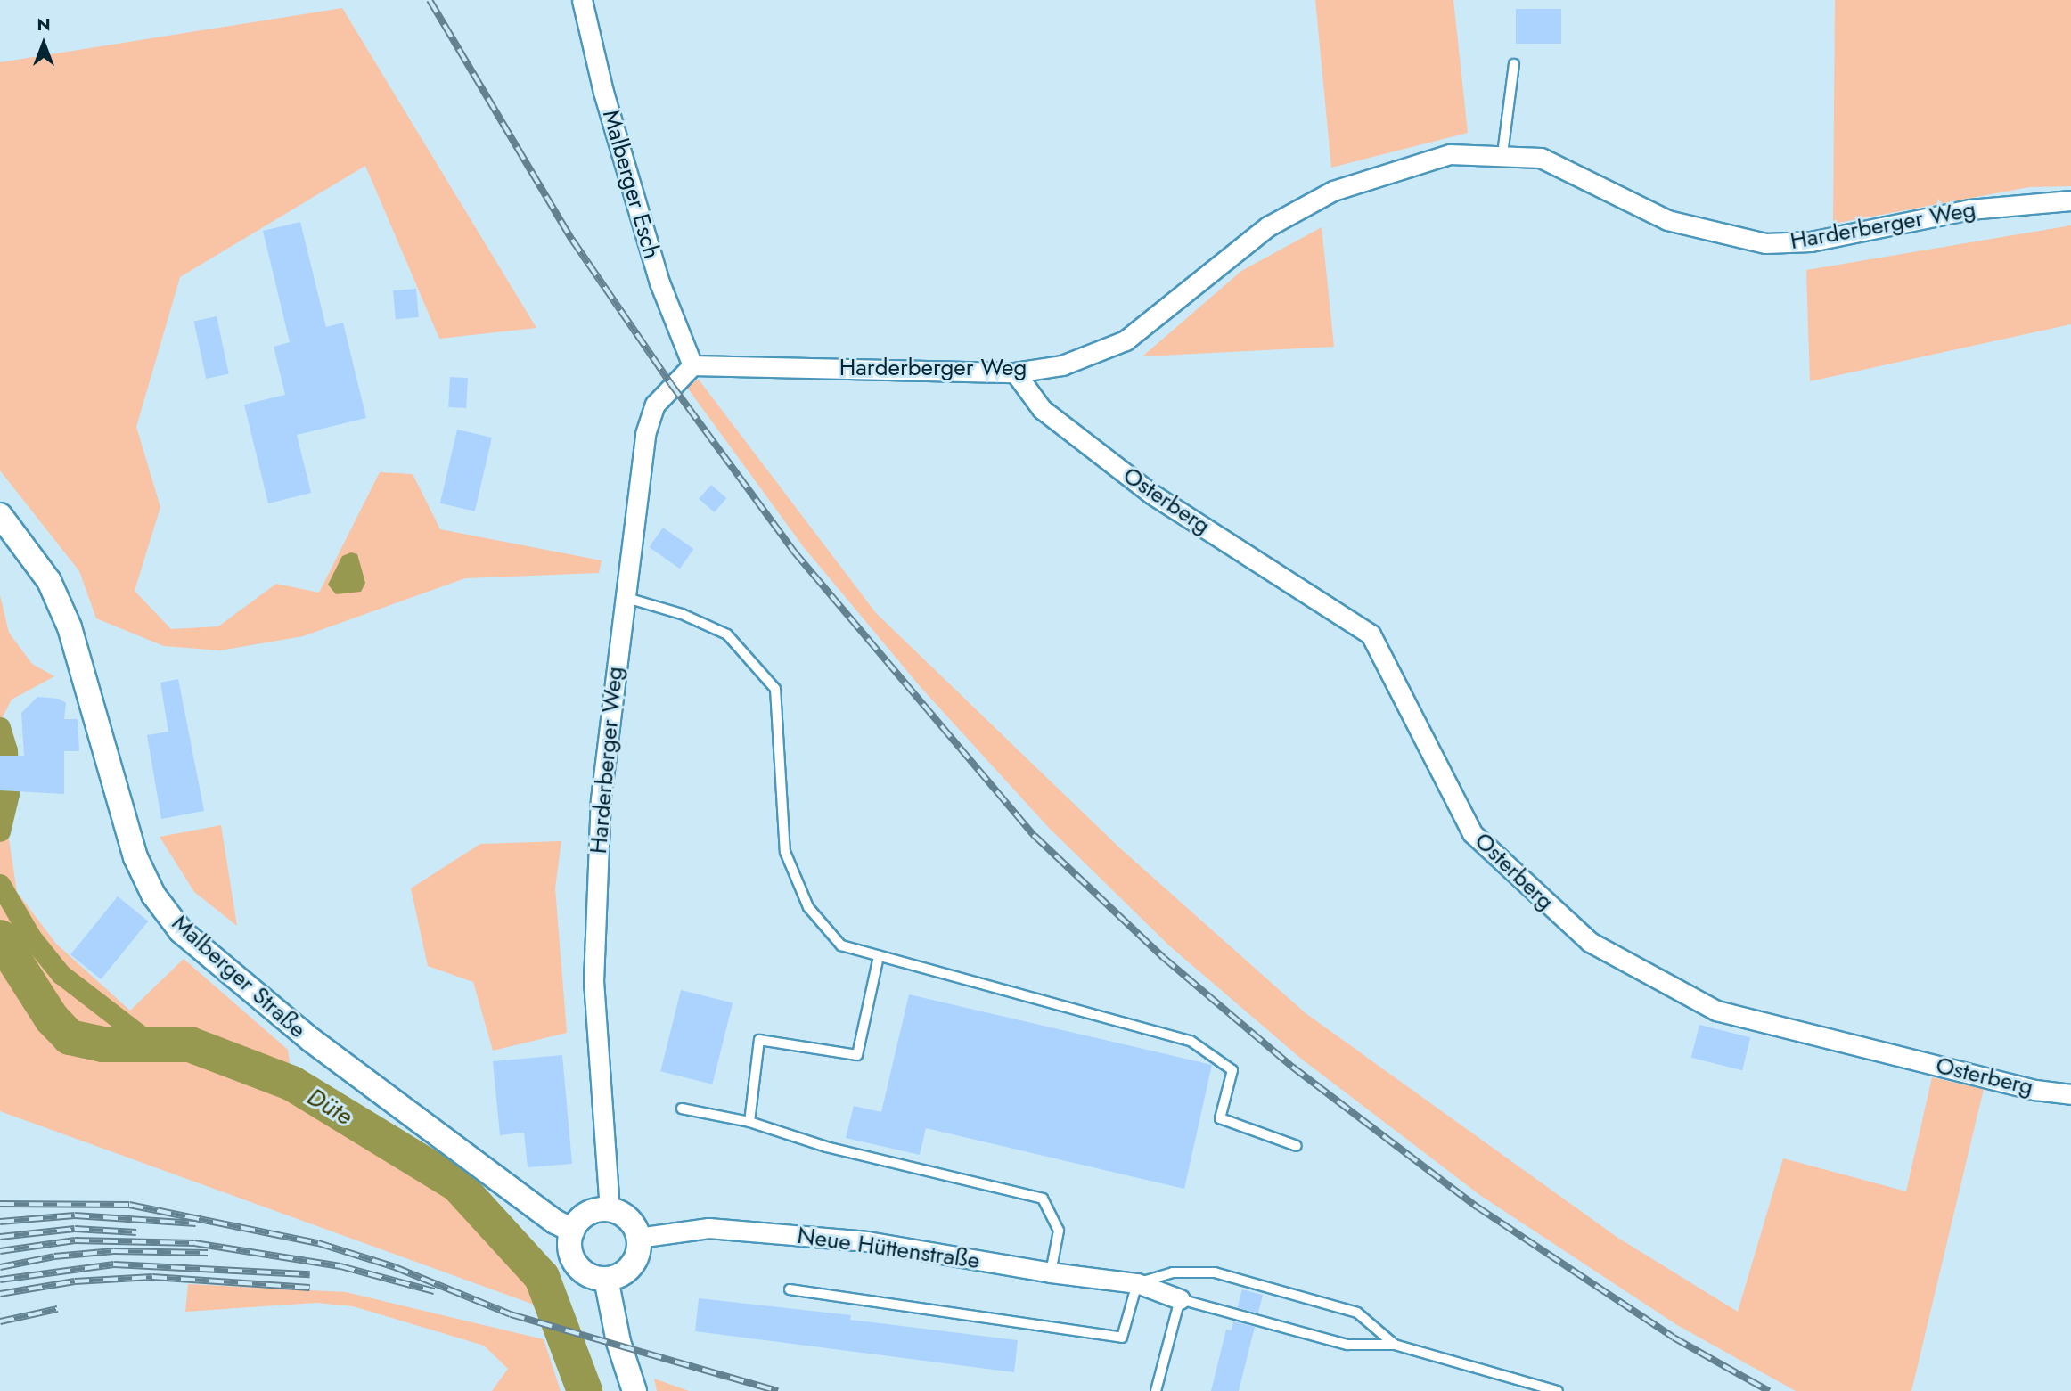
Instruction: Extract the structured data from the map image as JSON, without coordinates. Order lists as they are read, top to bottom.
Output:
{
  "streets": {
    "street": [
      "Malberger Esch",
      "Harderberger Weg",
      "Osterberg",
      "Malberger Straße",
      "Neue Hüttenstraße"
    ]
  },
  "crossings": [
    ["Malberger Esch", "Harderberger Weg"],
    ["Harderberger Weg", "Osterberg"],
    ["Harderberger Weg", "Malberger Straße"],
    ["Harderberger Weg", "Neue Hüttenstraße"],
    ["Malberger Straße", "Neue Hüttenstraße"]
  ],
  "water": ["Düte"],
  "north": "top"
}
